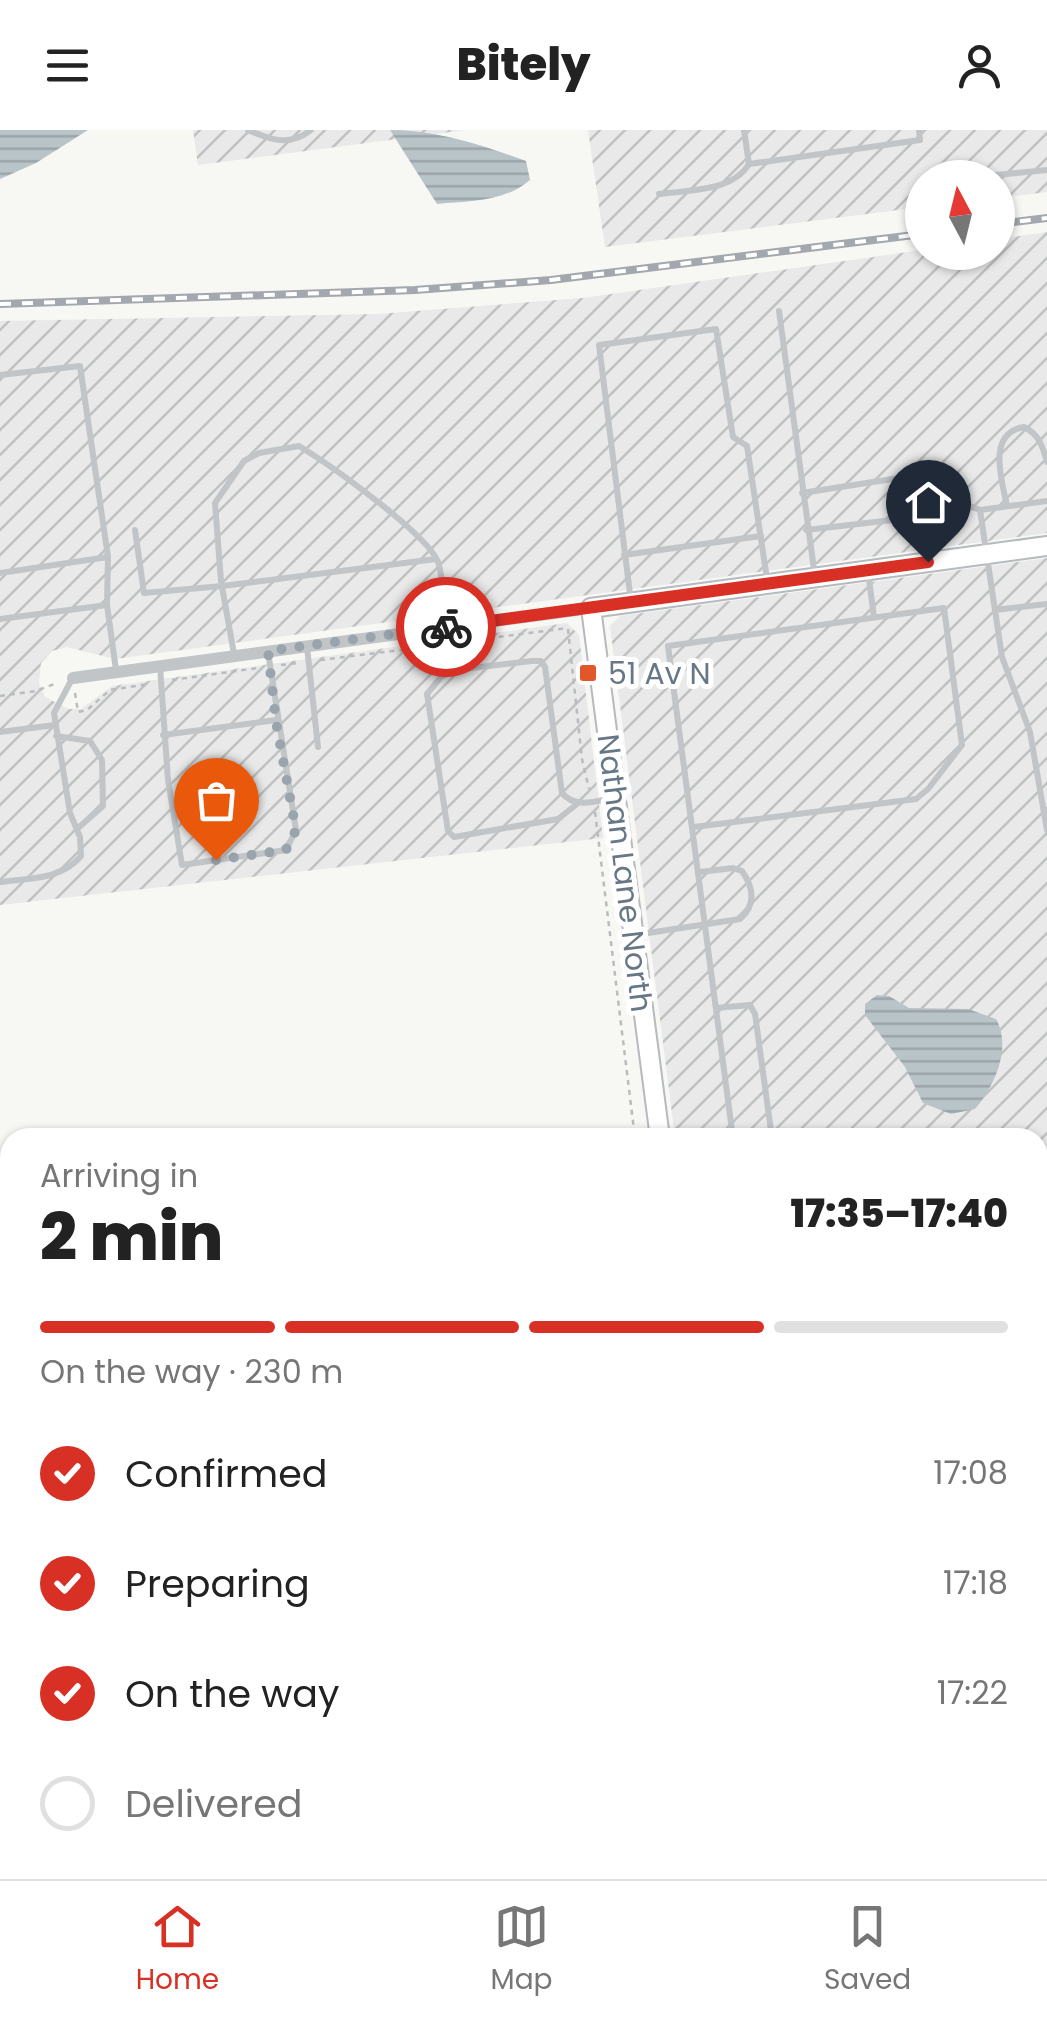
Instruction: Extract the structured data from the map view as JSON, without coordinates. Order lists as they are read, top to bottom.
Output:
{
  "streets": {
    "street": ["Nathan Lane North"]
  },
  "places": {
    "transit": ["51 Av N"]
  },
  "north": "top",
  "page": {
    "header": "Bitely",
    "heading": ["2 min", "Arriving in", "17:35–17:40"],
    "bar": "On the way · 230 m",
    "list": [
      ["Confirmed", "17:08"],
      ["Preparing", "17:18"],
      ["On the way", "17:22"],
      "Delivered"
    ],
    "tabs": ["Home", "Map", "Saved"]
  }
}
